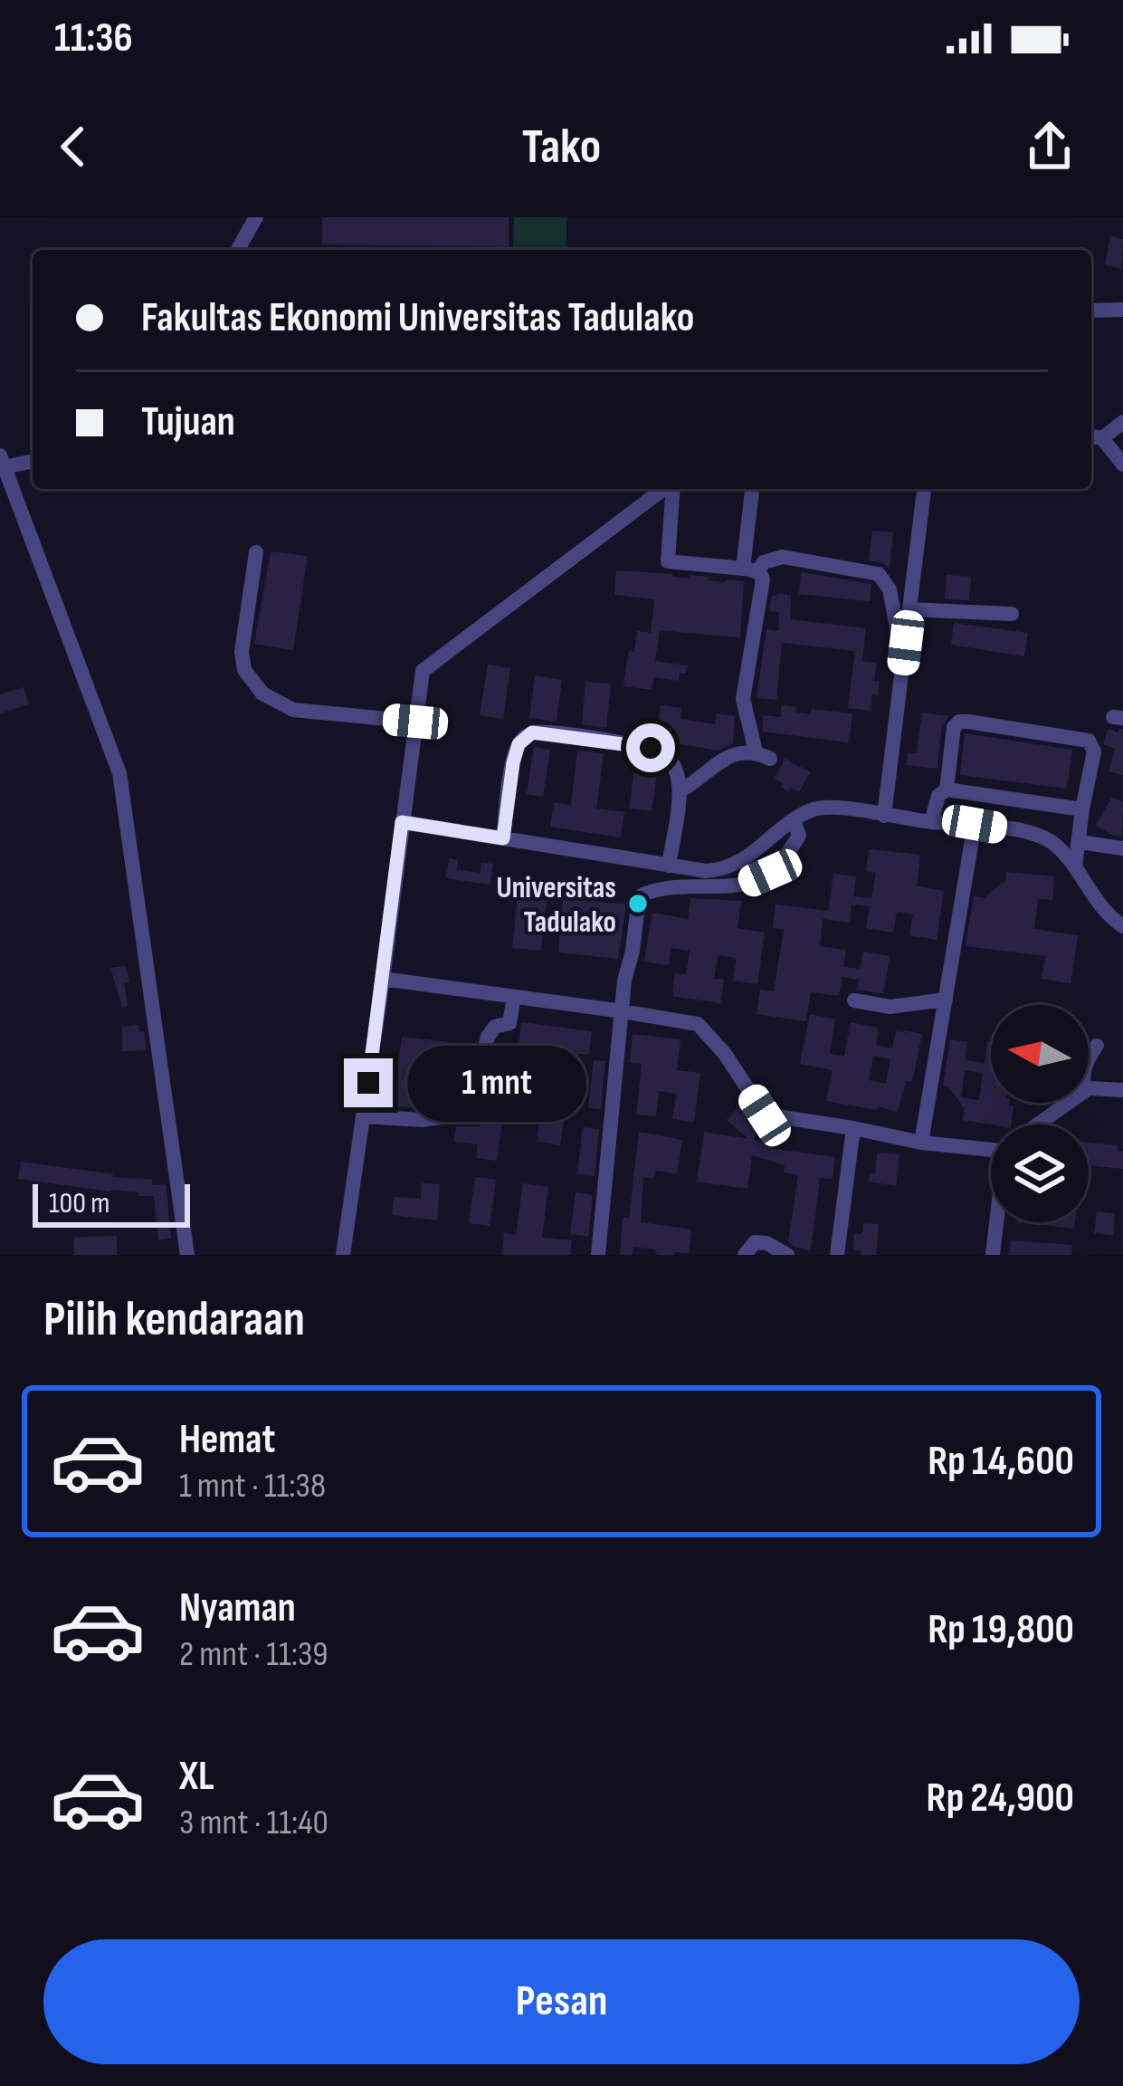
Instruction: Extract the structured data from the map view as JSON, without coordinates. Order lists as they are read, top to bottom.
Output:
{
  "places": ["Universitas Tadulako"],
  "scale_bar": "100 m",
  "north": "left",
  "page": {
    "status": "11:36",
    "header": "Tako",
    "banner": ["Fakultas Ekonomi Universitas Tadulako", "Tujuan"],
    "bubble": "1 mnt",
    "scale": "100 m",
    "heading": "Pilih kendaraan",
    "list": [
      {
        "name": "Hemat",
        "note": "1 mnt · 11:38",
        "value": "Rp 14,600"
      },
      {
        "name": "Nyaman",
        "note": "2 mnt · 11:39",
        "value": "Rp 19,800"
      },
      {
        "name": "XL",
        "note": "3 mnt · 11:40",
        "value": "Rp 24,900"
      }
    ],
    "buttons": "Pesan"
  }
}
